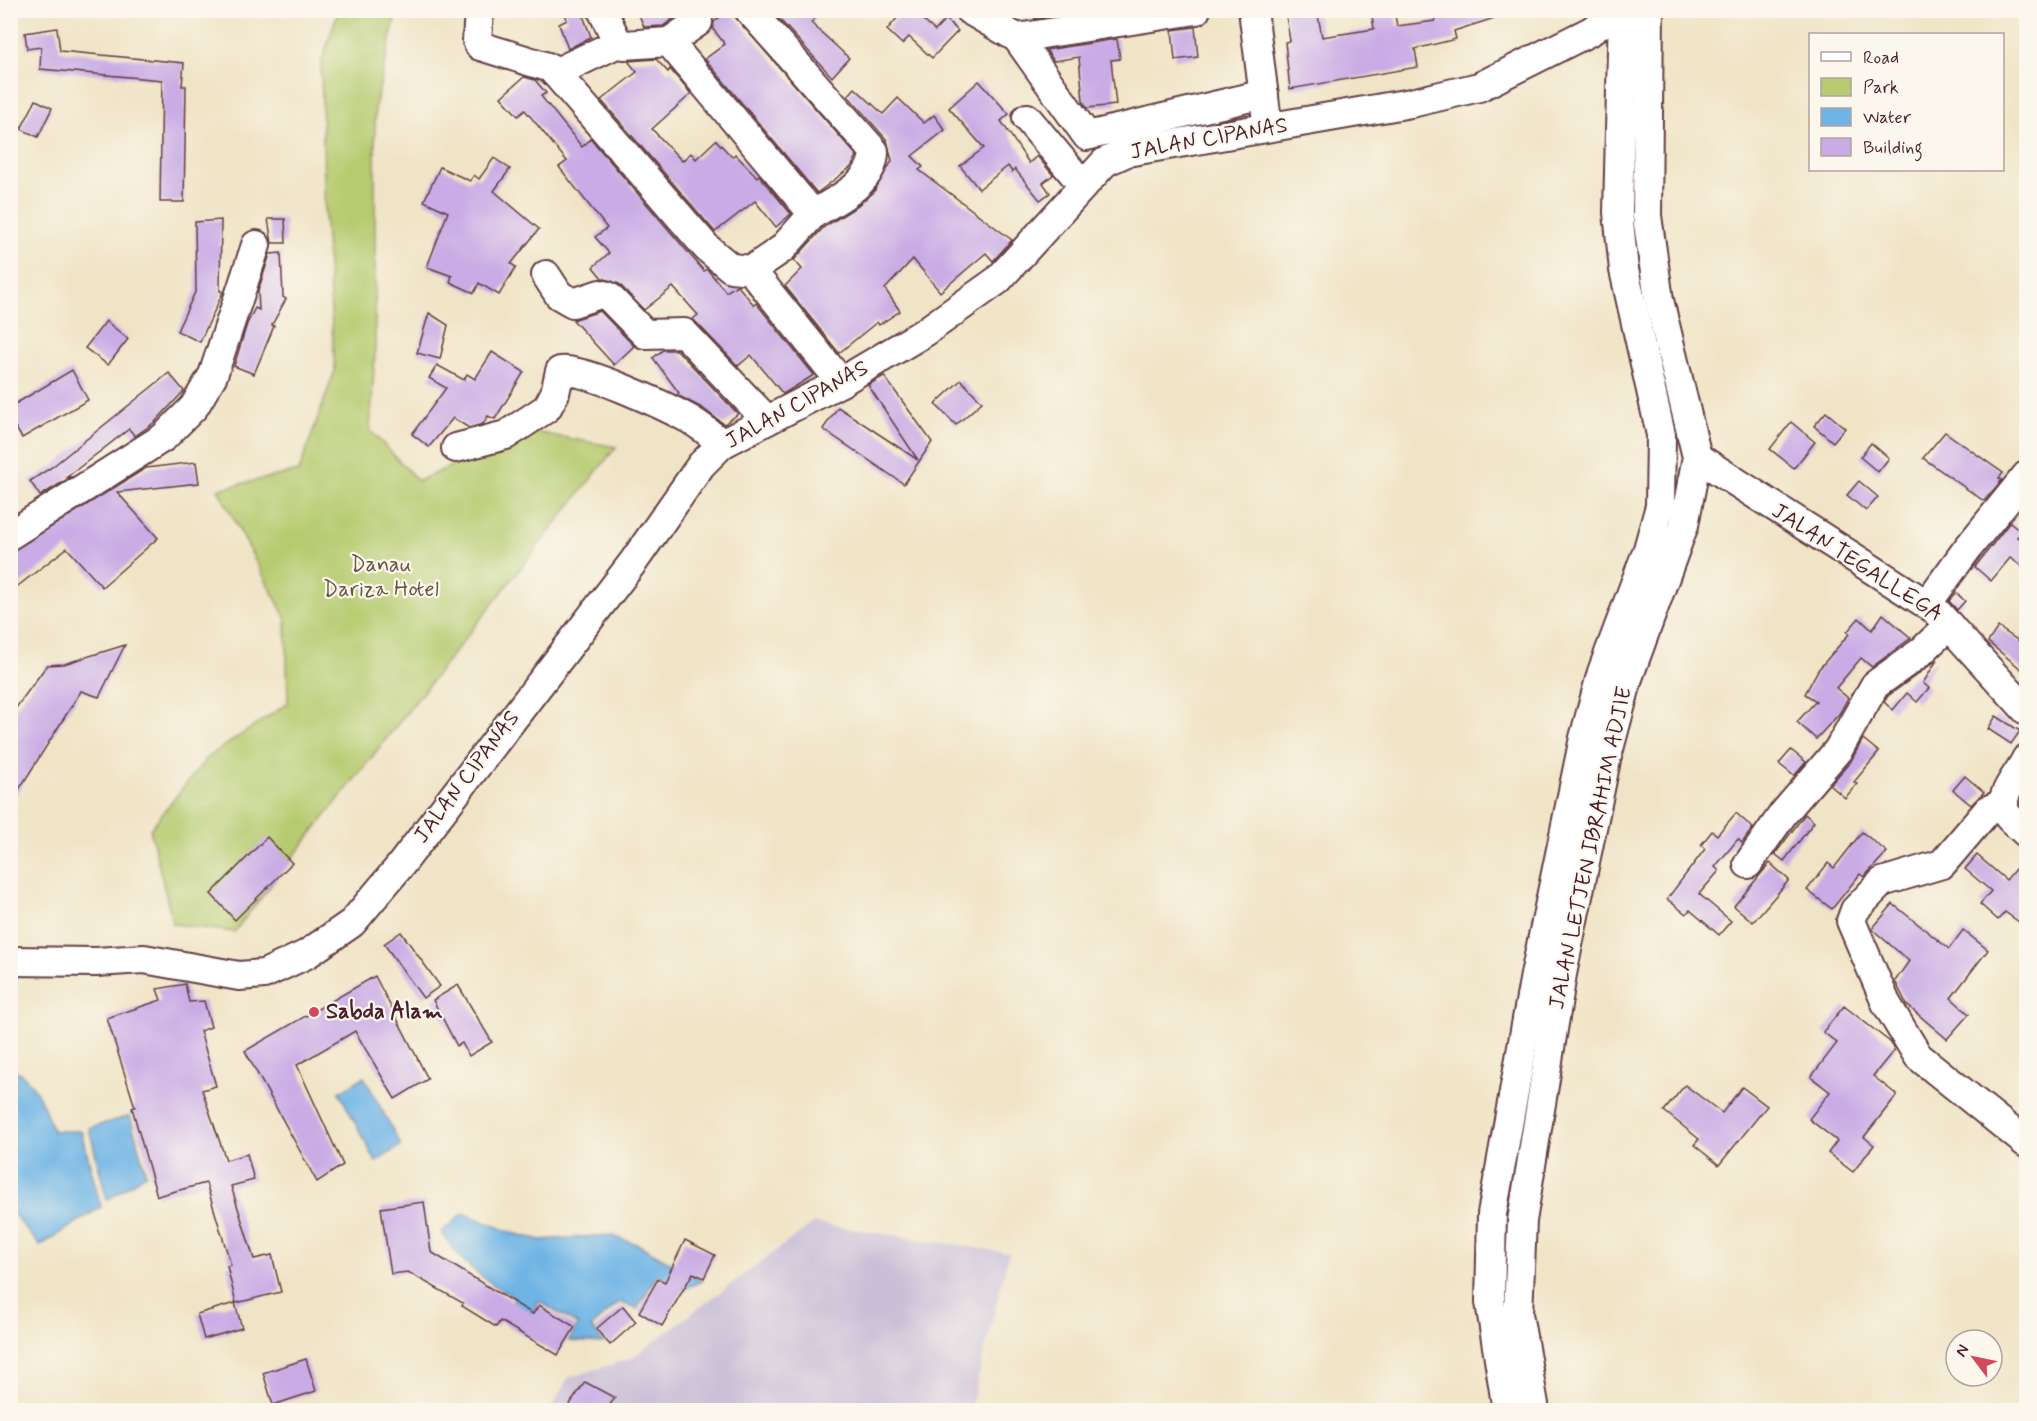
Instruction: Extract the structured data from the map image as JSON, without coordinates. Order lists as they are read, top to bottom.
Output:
{
  "streets": {
    "street": ["JALAN CIPANAS", "JALAN TEGALLEGA", "JALAN LETJEN IBRAHIM ADJIE"]
  },
  "crossings": [
    ["JALAN CIPANAS", "JALAN LETJEN IBRAHIM ADJIE"],
    ["JALAN TEGALLEGA", "JALAN LETJEN IBRAHIM ADJIE"]
  ],
  "parks": ["Danau Dariza Hotel"],
  "places": ["Sabda Alam"],
  "legend": [
    "Road",
    "Park",
    "Water",
    "Building"
  ],
  "north": "top left"
}
